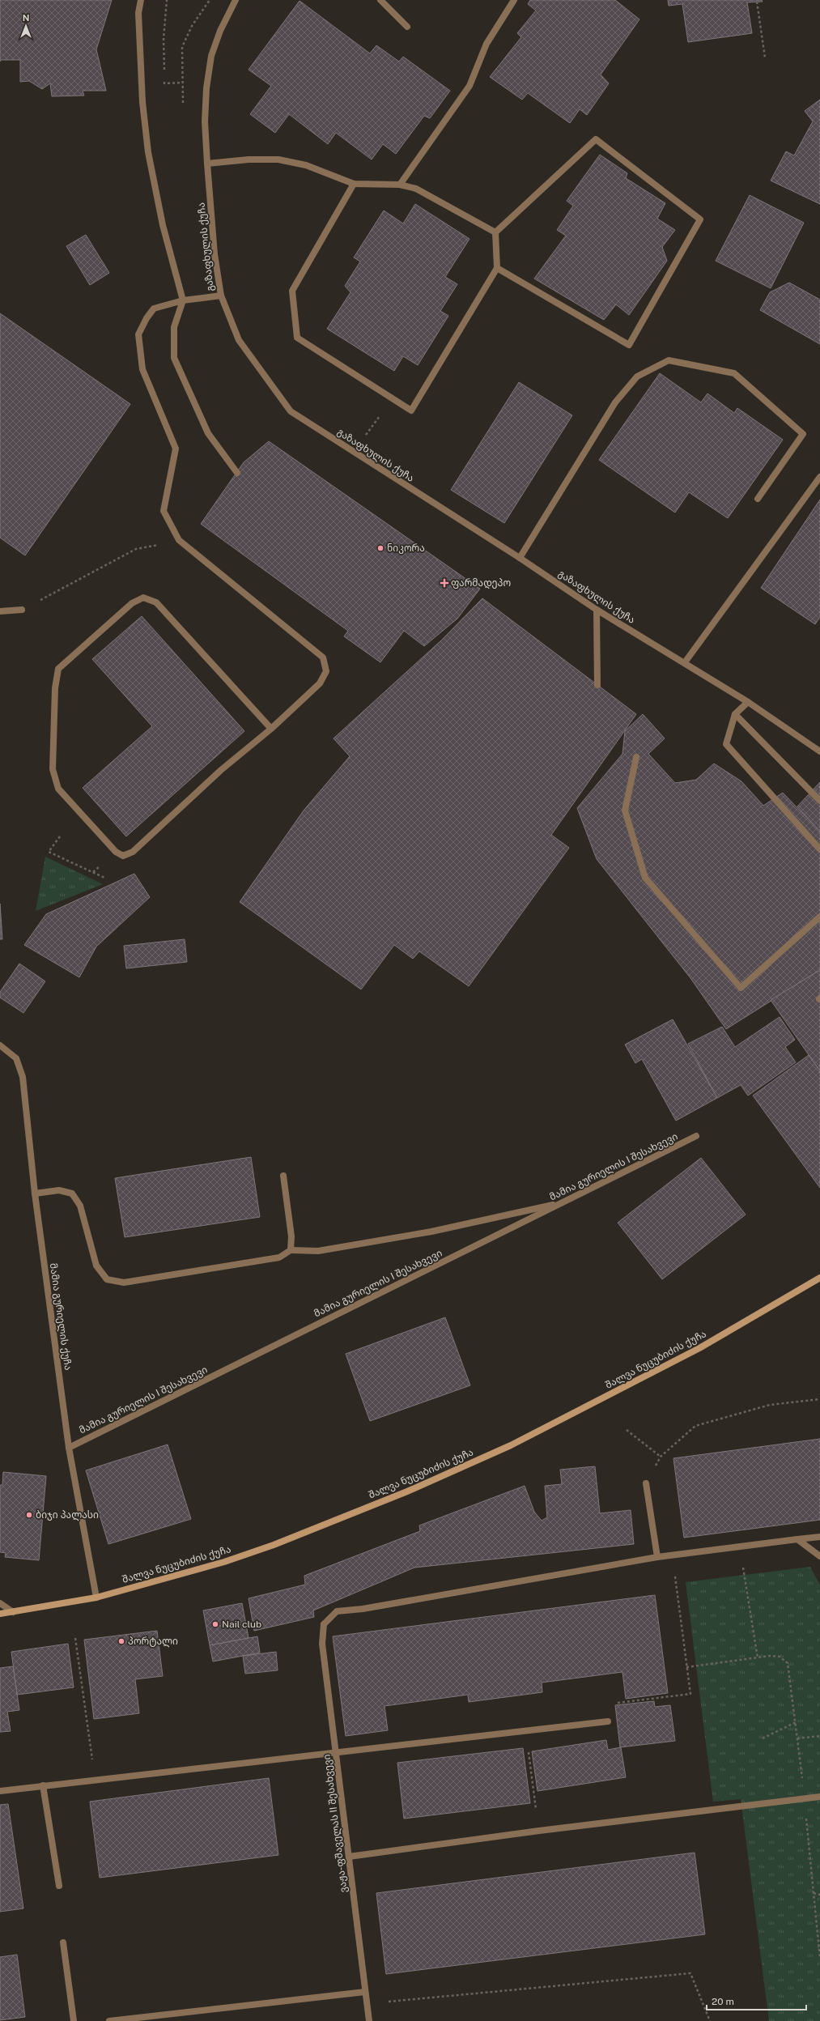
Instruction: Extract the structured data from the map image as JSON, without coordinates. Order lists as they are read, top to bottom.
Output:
{
  "streets": {
    "main road": ["შალვა ნუცუბიძის ქუჩა"],
    "street": [
      "გაზაფხულის ქუჩა",
      "მამია გურიელის I შესახვევი",
      "მამია გურიელის ქუჩა",
      "ვაჟა-ფშაველას II შესახვევი"
    ]
  },
  "crossings": [
    ["მამია გურიელის I შესახვევი", "მამია გურიელის ქუჩა"],
    ["მამია გურიელის ქუჩა", "შალვა ნუცუბიძის ქუჩა"]
  ],
  "places": {
    "other": [
      "ნიკორა",
      "ბიჯი პალასი",
      "Nail club",
      "პორტალი"
    ],
    "health": ["ფარმადეპო"]
  },
  "scale_bar": "20 m",
  "north": "top"
}
